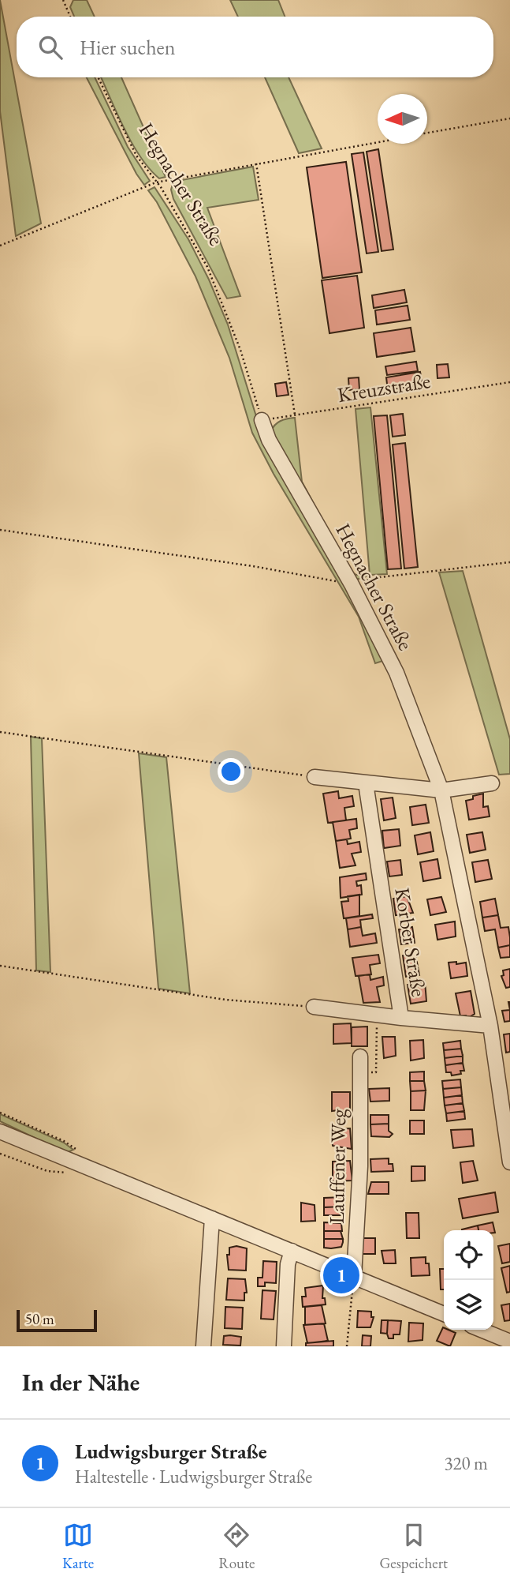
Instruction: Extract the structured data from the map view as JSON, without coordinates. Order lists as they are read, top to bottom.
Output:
{
  "streets": {
    "street": ["Hegnacher Straße", "Korber Straße", "Lauffener Weg"],
    "path": ["Kreuzstraße"]
  },
  "crossings": [
    ["Hegnacher Straße", "Kreuzstraße"],
    ["Hegnacher Straße", "Korber Straße"]
  ],
  "scale_bar": "50 m",
  "north": "left",
  "page": {
    "search": "Hier suchen",
    "pins": "1",
    "scale": "50 m",
    "heading": "In der Nähe",
    "list": [
      {
        "mark": "1",
        "name": "Ludwigsburger Straße",
        "note": "Haltestelle · Ludwigsburger Straße",
        "value": "320 m"
      }
    ],
    "nav": ["Karte", "Route", "Gespeichert"]
  }
}
